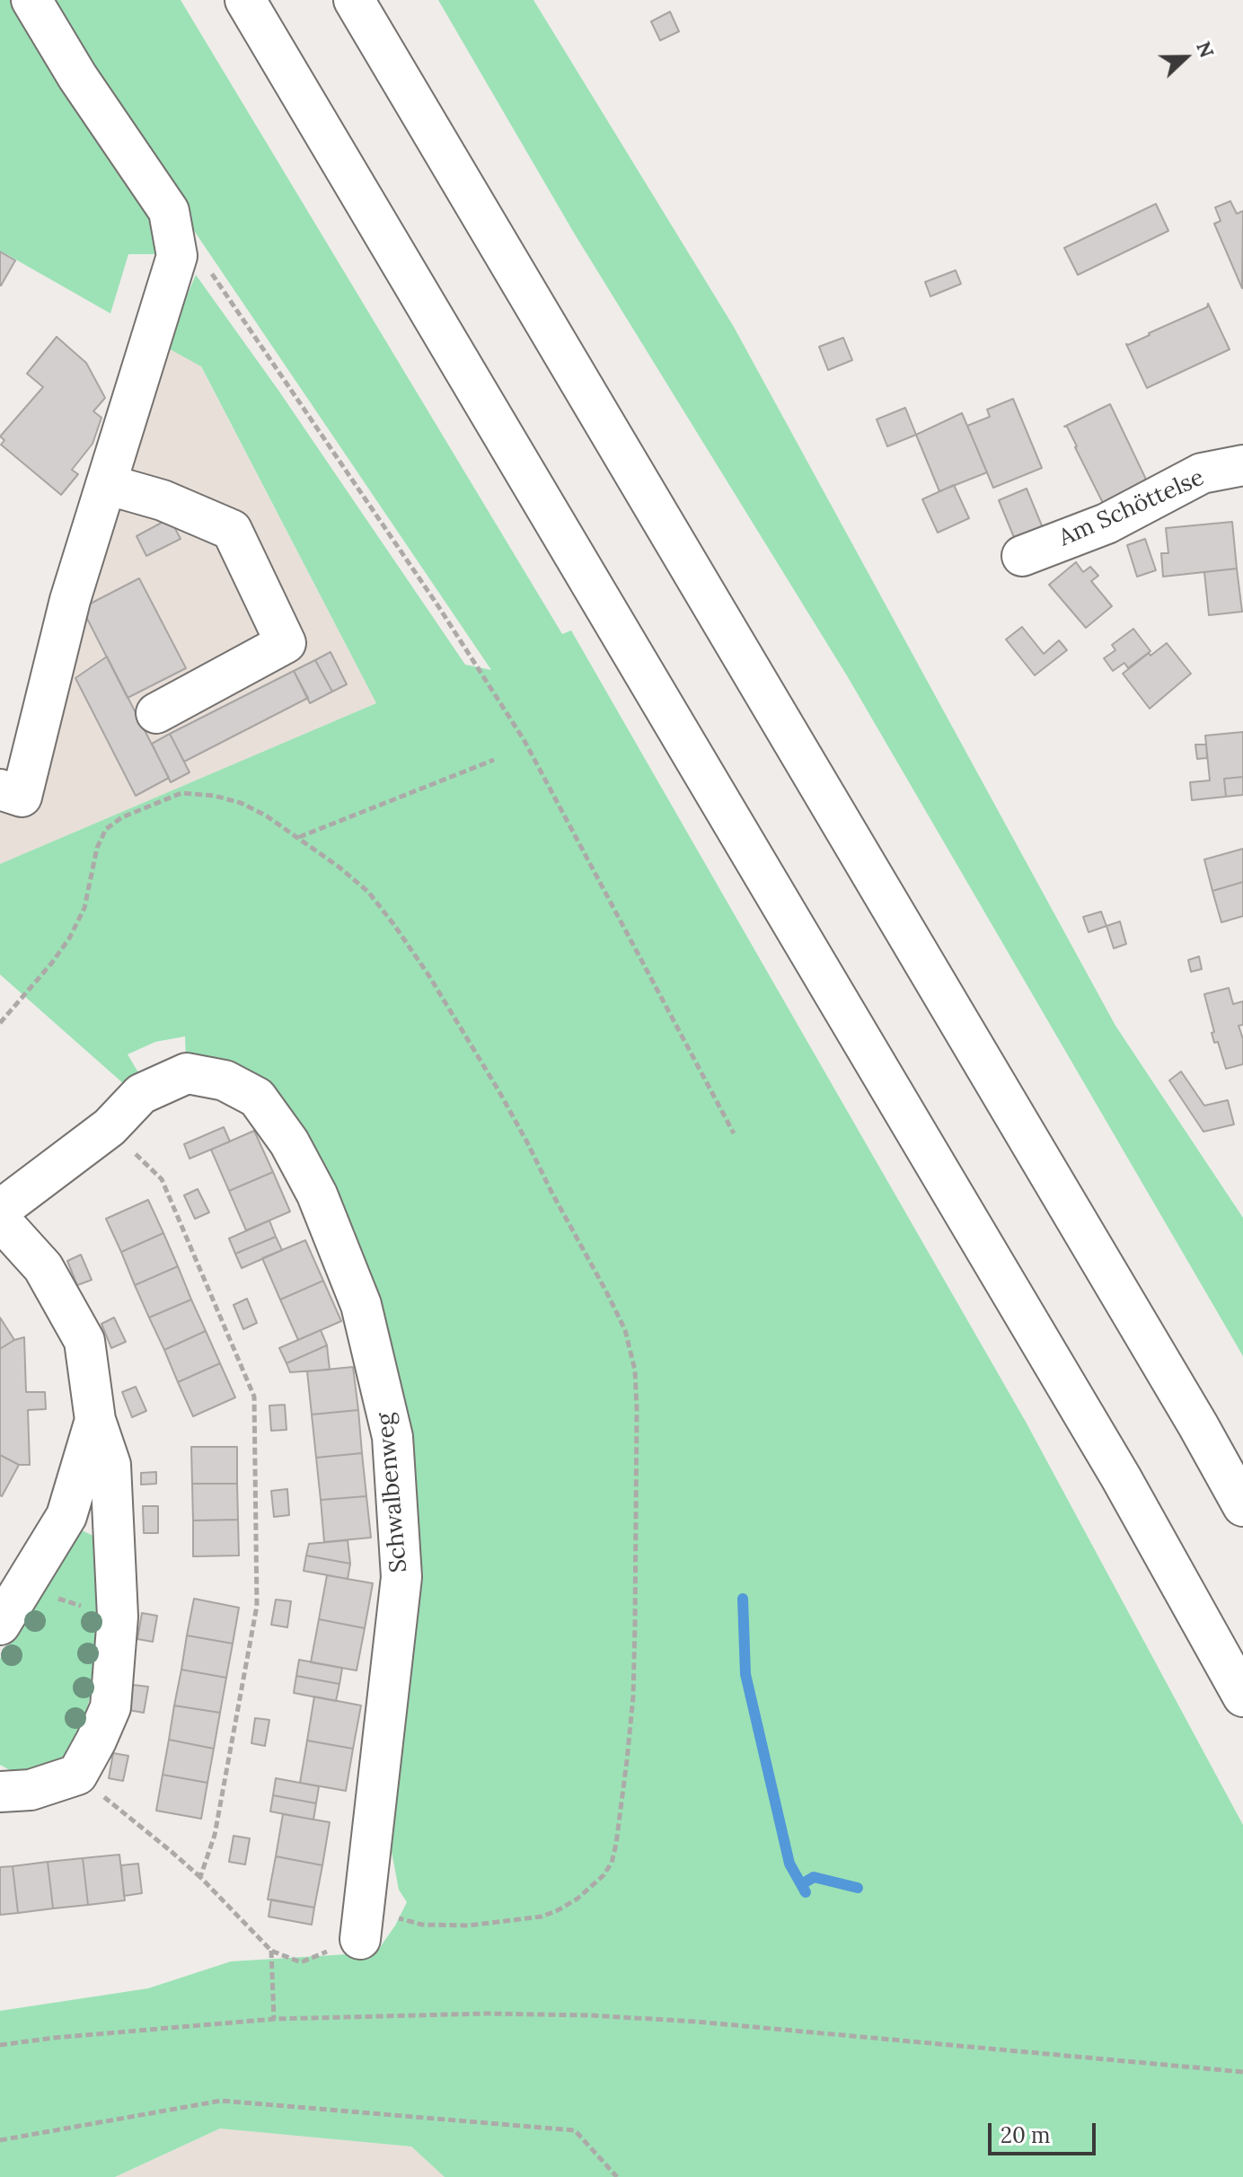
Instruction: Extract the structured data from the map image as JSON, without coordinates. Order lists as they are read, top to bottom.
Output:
{
  "streets": {
    "main road": ["Am Schöttelse", "Schwalbenweg"]
  },
  "scale_bar": "20 m",
  "north": "right"
}
